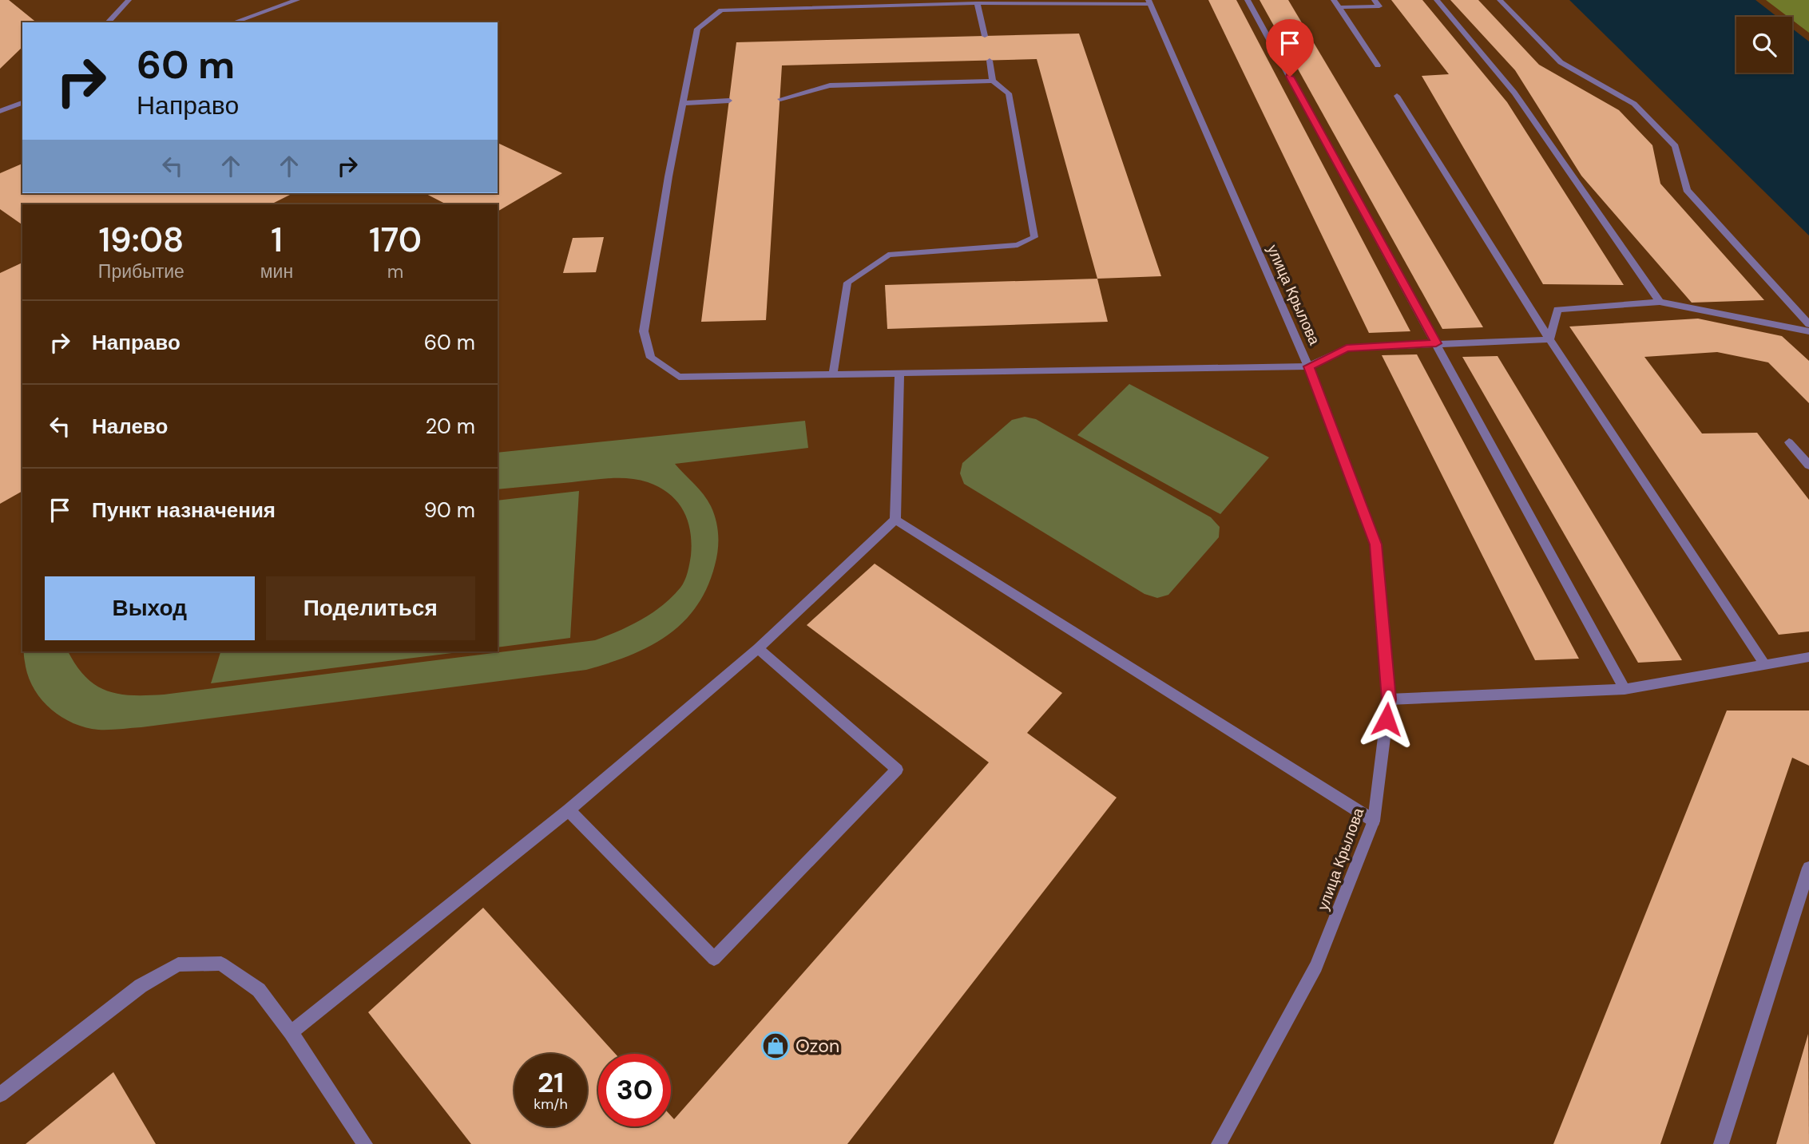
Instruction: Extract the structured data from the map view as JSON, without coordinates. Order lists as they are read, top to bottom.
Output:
{
  "streets": {
    "street": ["улица Крылова"]
  },
  "places": {
    "shop": ["Ozon"]
  },
  "page": {
    "turn": ["60 m", "Направо"],
    "eta": [
      "19:08",
      "Прибытие",
      "1",
      "мин",
      "170",
      "m"
    ],
    "list": [
      {
        "name": "Направо",
        "value": "60 m"
      },
      {
        "name": "Налево",
        "value": "20 m"
      },
      {
        "name": "Пункт назначения",
        "value": "90 m"
      }
    ],
    "buttons": ["Выход", "Поделиться"],
    "speed": "21 km/h",
    "limit": "30"
  }
}
